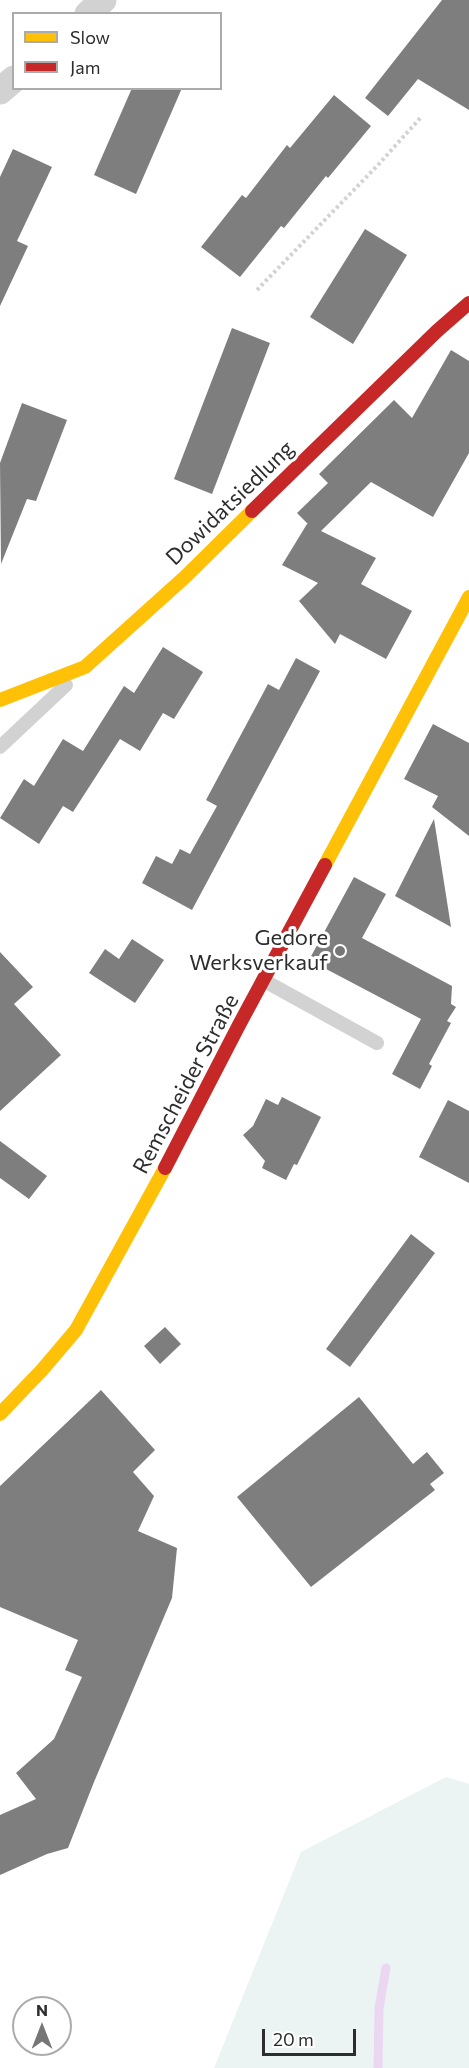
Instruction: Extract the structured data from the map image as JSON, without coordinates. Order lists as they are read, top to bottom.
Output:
{
  "streets": {
    "main road": ["Dowidatsiedlung", "Remscheider Straße"]
  },
  "places": ["Gedore Werksverkauf"],
  "legend": ["Slow", "Jam"],
  "scale_bar": "20 m",
  "north": "top"
}
